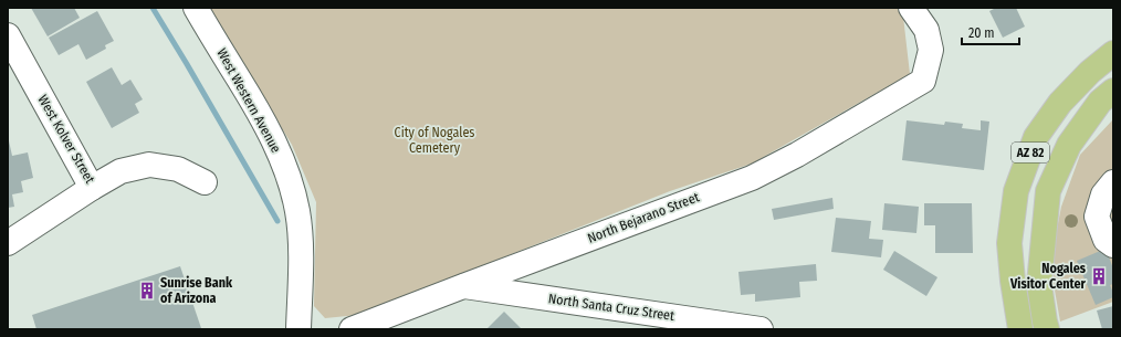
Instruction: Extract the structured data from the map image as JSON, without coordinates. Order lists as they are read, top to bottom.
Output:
{
  "streets": {
    "main road": ["AZ 82"],
    "street": [
      "West Western Avenue",
      "West Kolver Street",
      "North Bejarano Street",
      "North Santa Cruz Street"
    ]
  },
  "crossings": [
    ["North Bejarano Street", "North Santa Cruz Street"]
  ],
  "parks": ["City of Nogales Cemetery"],
  "places": {
    "building": ["Nogales Visitor Center", "Sunrise Bank of Arizona"]
  },
  "scale_bar": "20 m"
}
